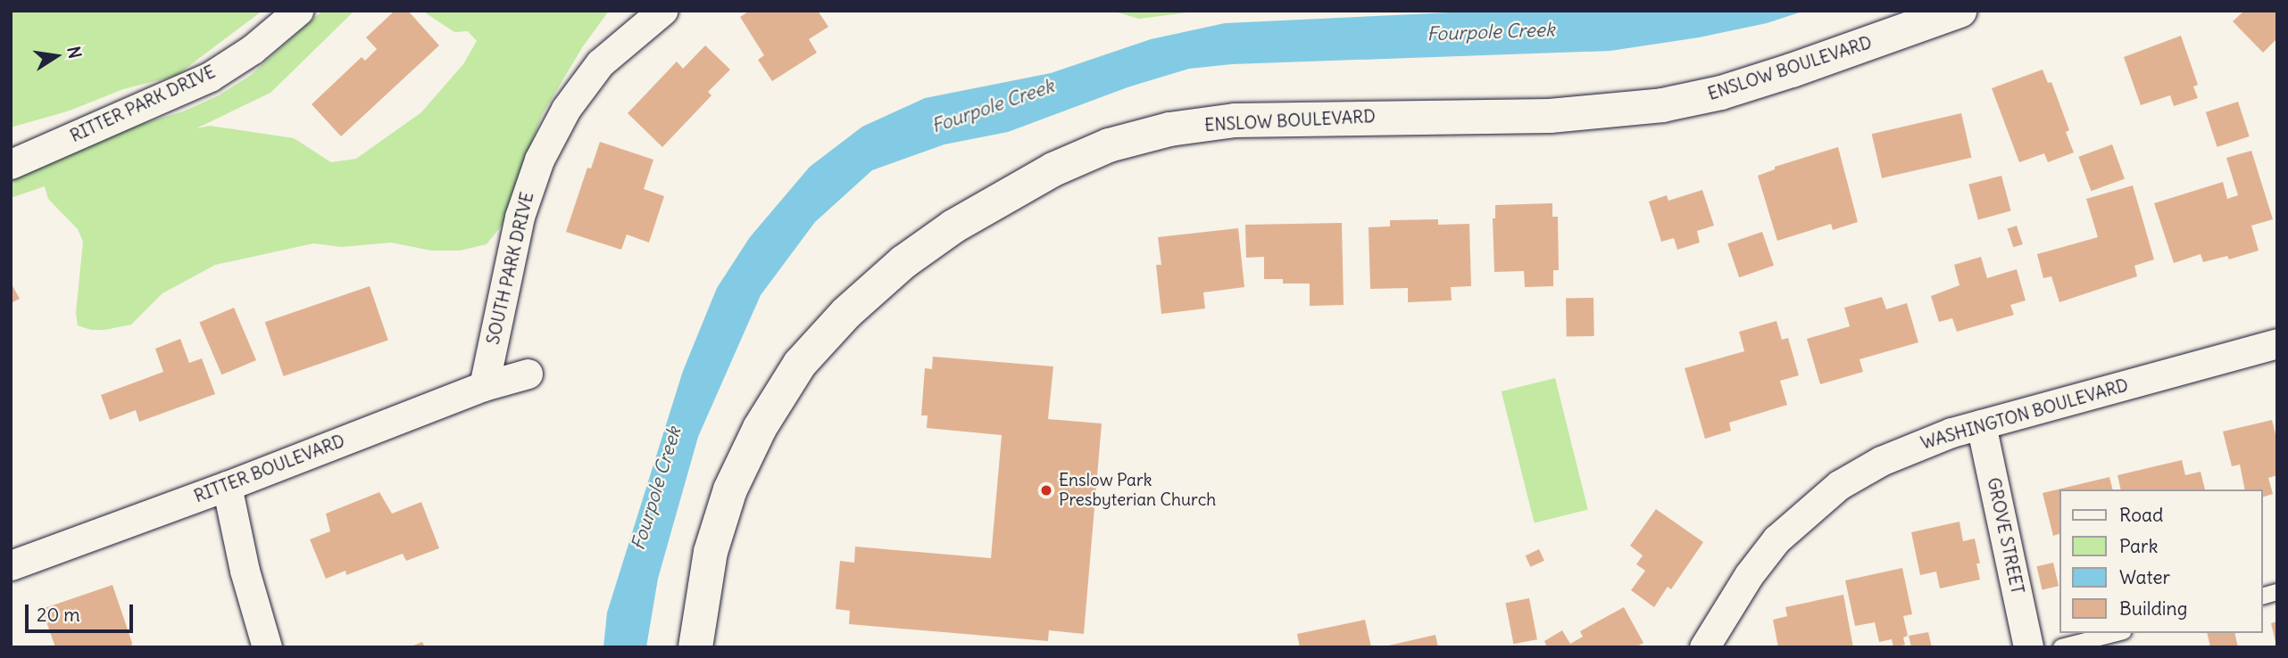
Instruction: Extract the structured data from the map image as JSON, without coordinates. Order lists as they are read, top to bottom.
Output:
{
  "streets": {
    "street": [
      "ENSLOW BOULEVARD",
      "RITTER PARK DRIVE",
      "SOUTH PARK DRIVE",
      "WASHINGTON BOULEVARD",
      "RITTER BOULEVARD",
      "GROVE STREET"
    ]
  },
  "crossings": [
    ["SOUTH PARK DRIVE", "RITTER BOULEVARD"],
    ["WASHINGTON BOULEVARD", "GROVE STREET"]
  ],
  "water": ["Fourpole Creek"],
  "places": ["Enslow Park Presbyterian Church"],
  "legend": [
    "Road",
    "Park",
    "Water",
    "Building"
  ],
  "scale_bar": "20 m",
  "north": "right"
}
